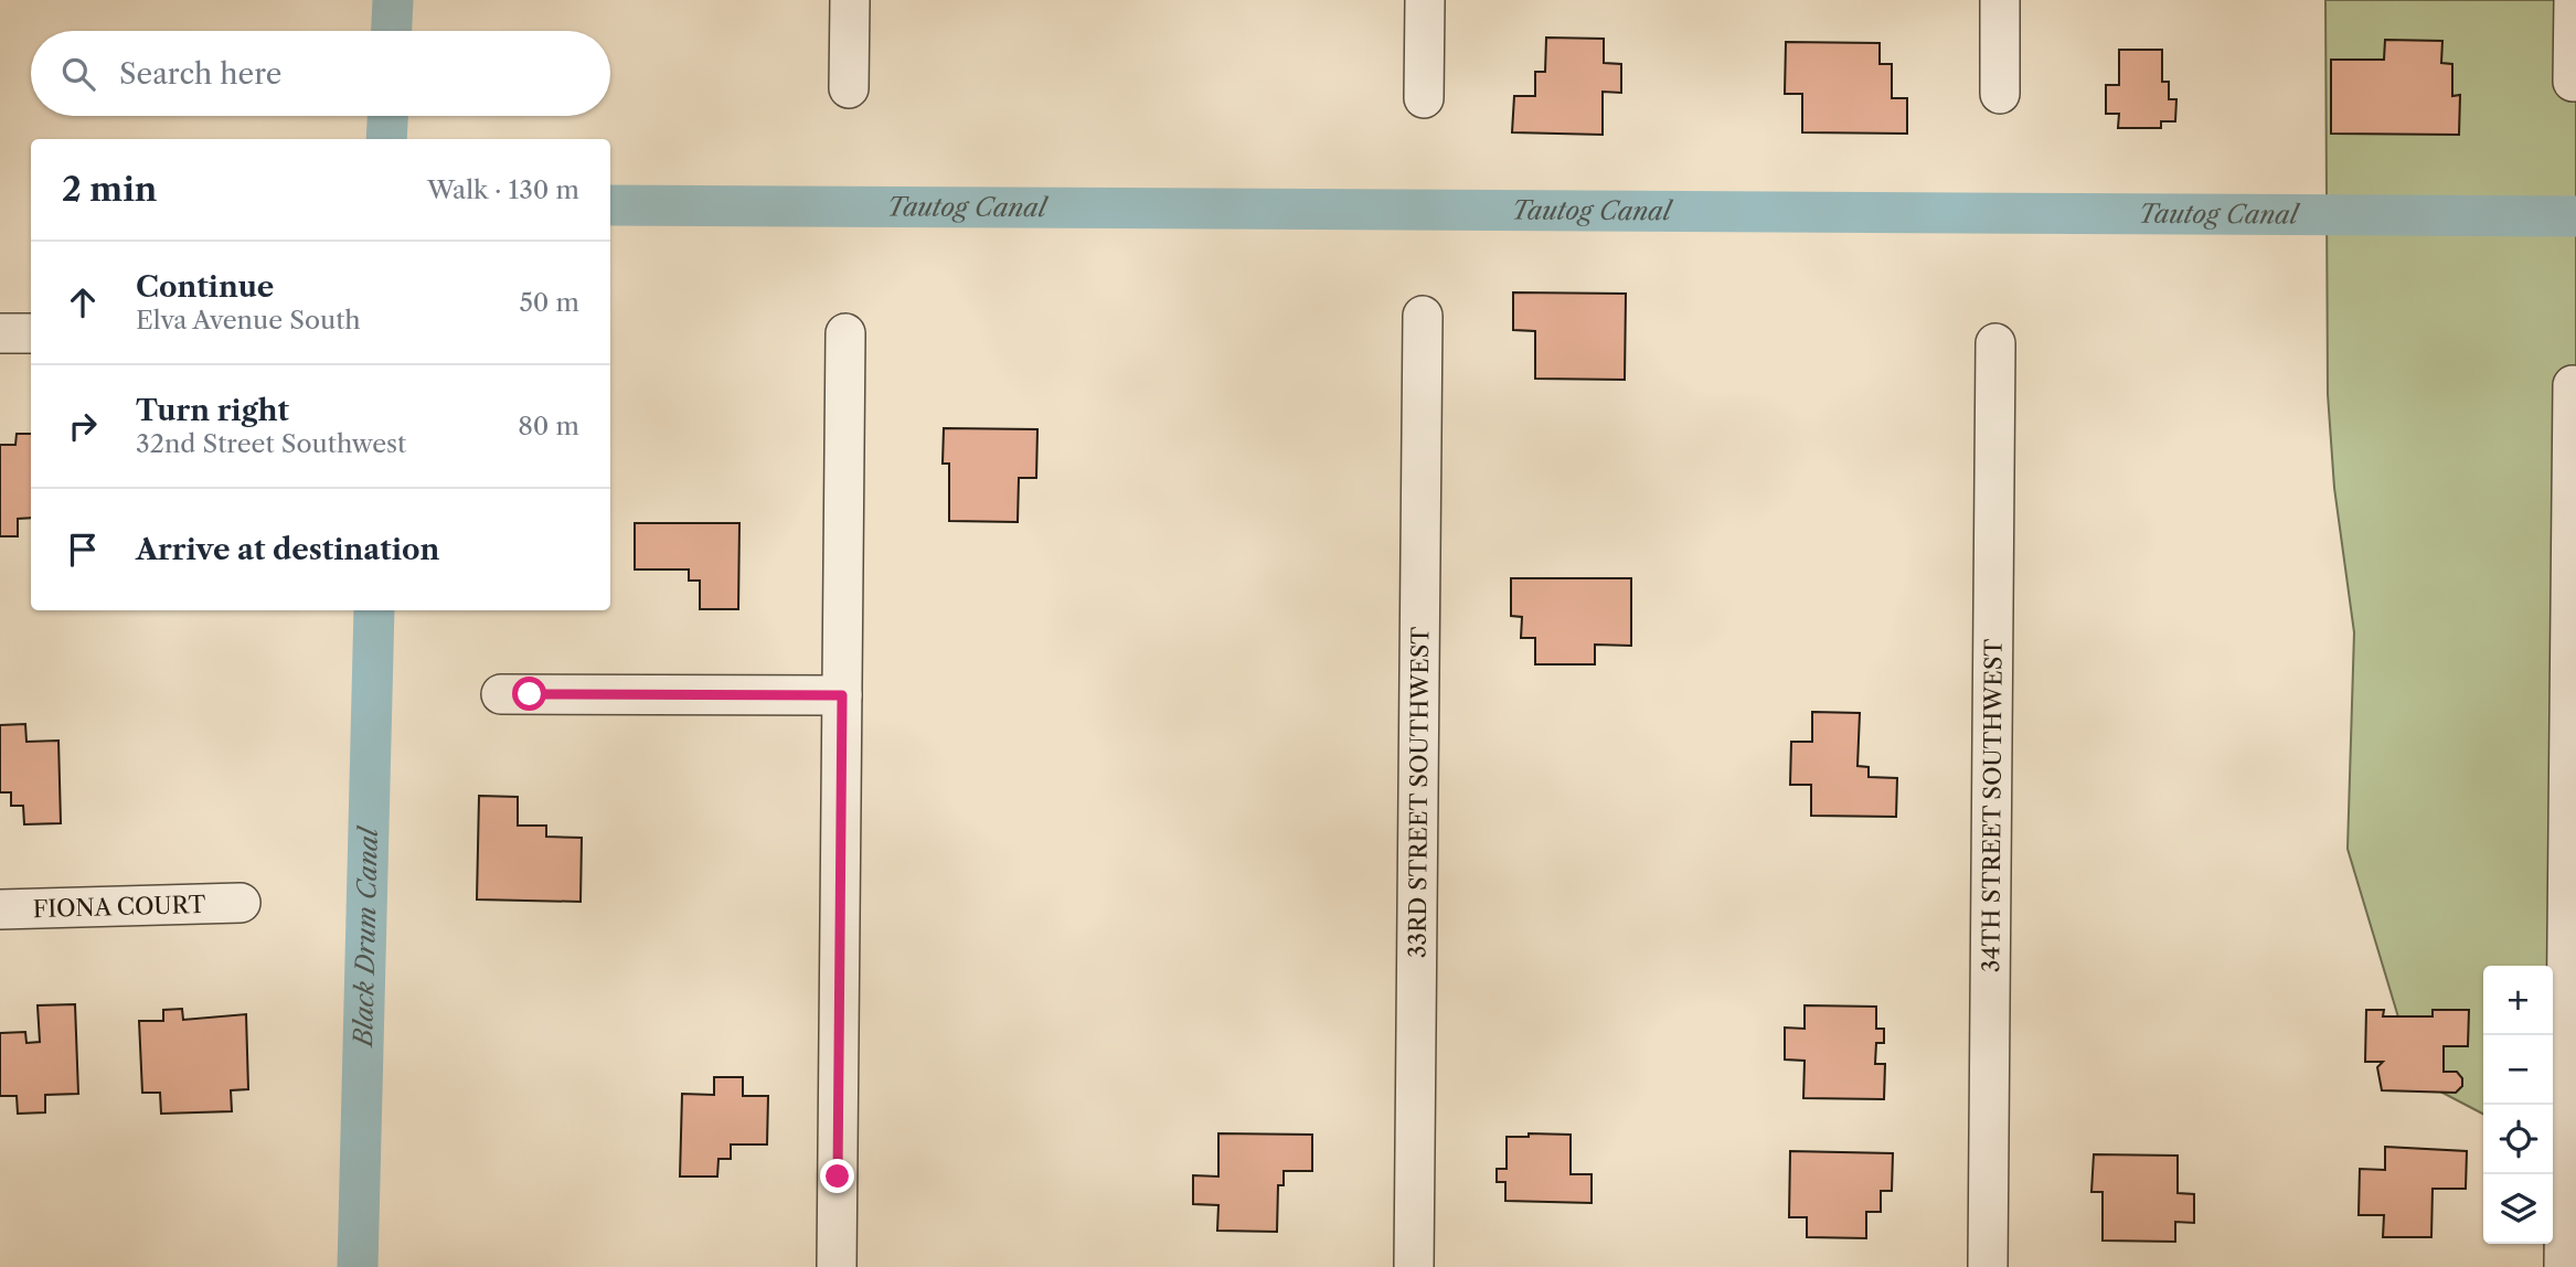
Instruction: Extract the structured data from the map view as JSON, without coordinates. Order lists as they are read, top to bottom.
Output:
{
  "streets": {
    "street": ["33RD STREET SOUTHWEST", "34TH STREET SOUTHWEST", "FIONA COURT"]
  },
  "water": ["Tautog Canal", "Black Drum Canal"],
  "page": {
    "search": "Search here",
    "heading": ["2 min", "Walk · 130 m"],
    "list": [
      ["Continue", "Elva Avenue South", "50 m"],
      ["Turn right", "32nd Street Southwest", "80 m"],
      "Arrive at destination"
    ],
    "map_buttons": ["+", "−"]
  }
}
